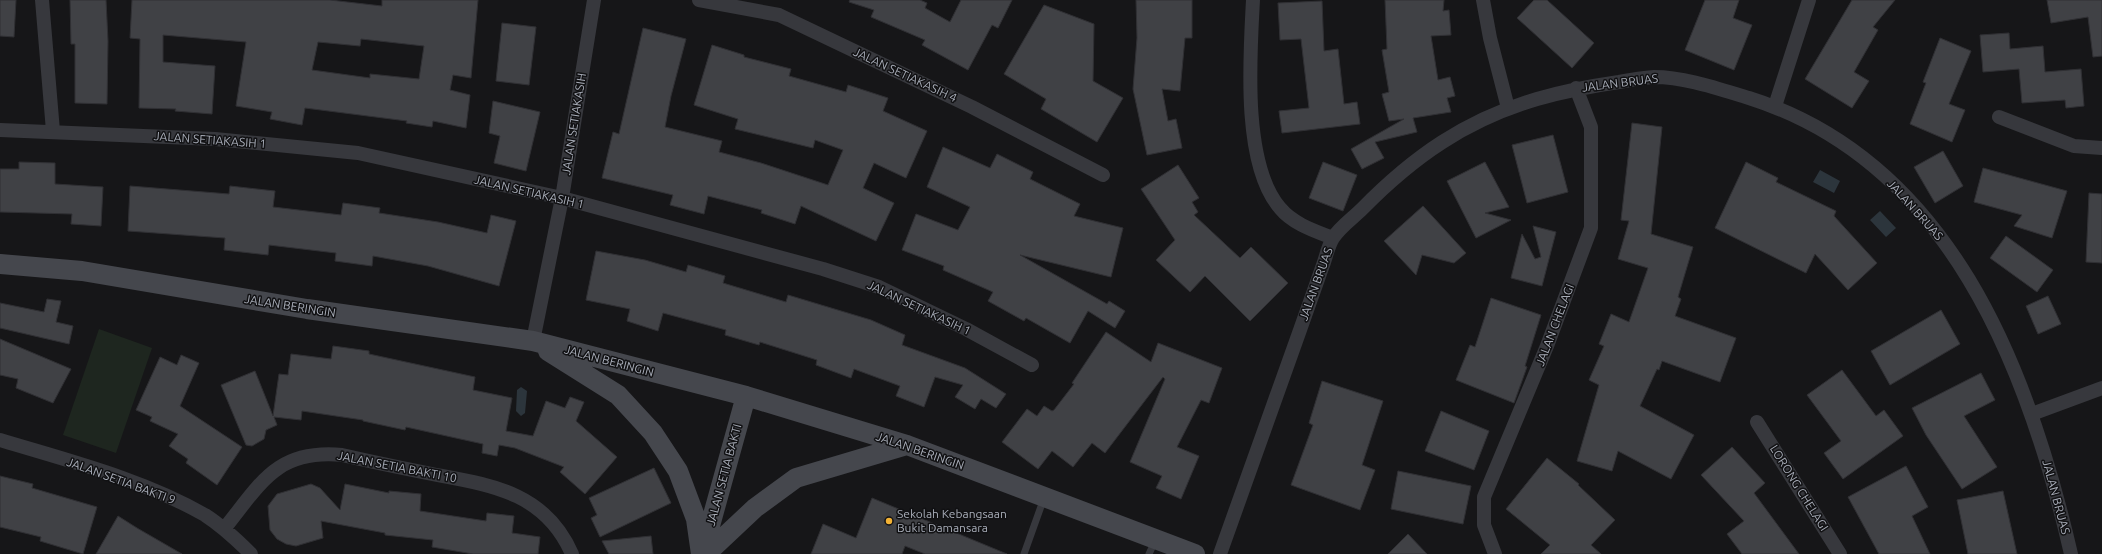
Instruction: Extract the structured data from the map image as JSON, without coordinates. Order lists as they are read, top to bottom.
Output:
{
  "streets": {
    "street": [
      "JALAN SETIAKASIH 4",
      "JALAN BRUAS",
      "JALAN SETIAKASIH",
      "JALAN SETIAKASIH 1",
      "JALAN BERINGIN",
      "JALAN CHELAGI",
      "JALAN SETIA BAKTI 10",
      "JALAN SETIA BAKTI",
      "JALAN SETIA BAKTI 9",
      "LORONG CHELAGI"
    ]
  },
  "crossings": [
    ["JALAN BRUAS", "JALAN CHELAGI"],
    ["JALAN SETIAKASIH", "JALAN SETIAKASIH 1"],
    ["JALAN SETIAKASIH", "JALAN BERINGIN"],
    ["JALAN BERINGIN", "JALAN SETIA BAKTI"],
    ["JALAN SETIA BAKTI 10", "JALAN SETIA BAKTI 9"]
  ],
  "places": ["Sekolah Kebangsaan Bukit Damansara"]
}
